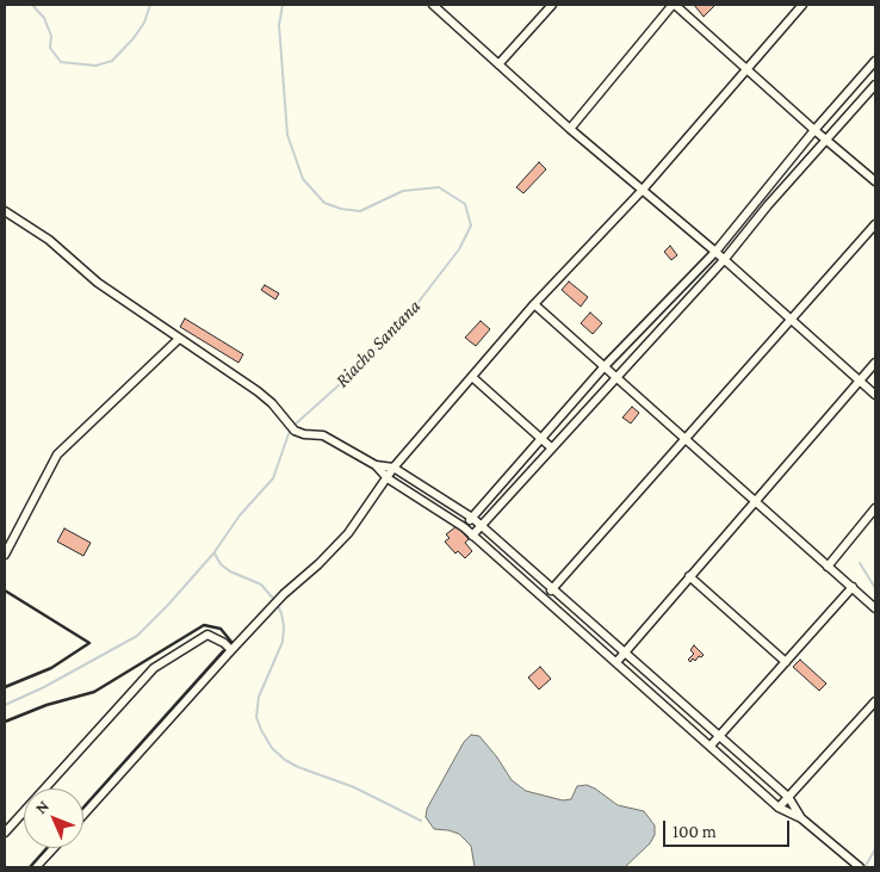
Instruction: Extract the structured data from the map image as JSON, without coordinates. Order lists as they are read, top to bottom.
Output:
{
  "water": ["Riacho Santana"],
  "scale_bar": "100 m",
  "north": "top left"
}
